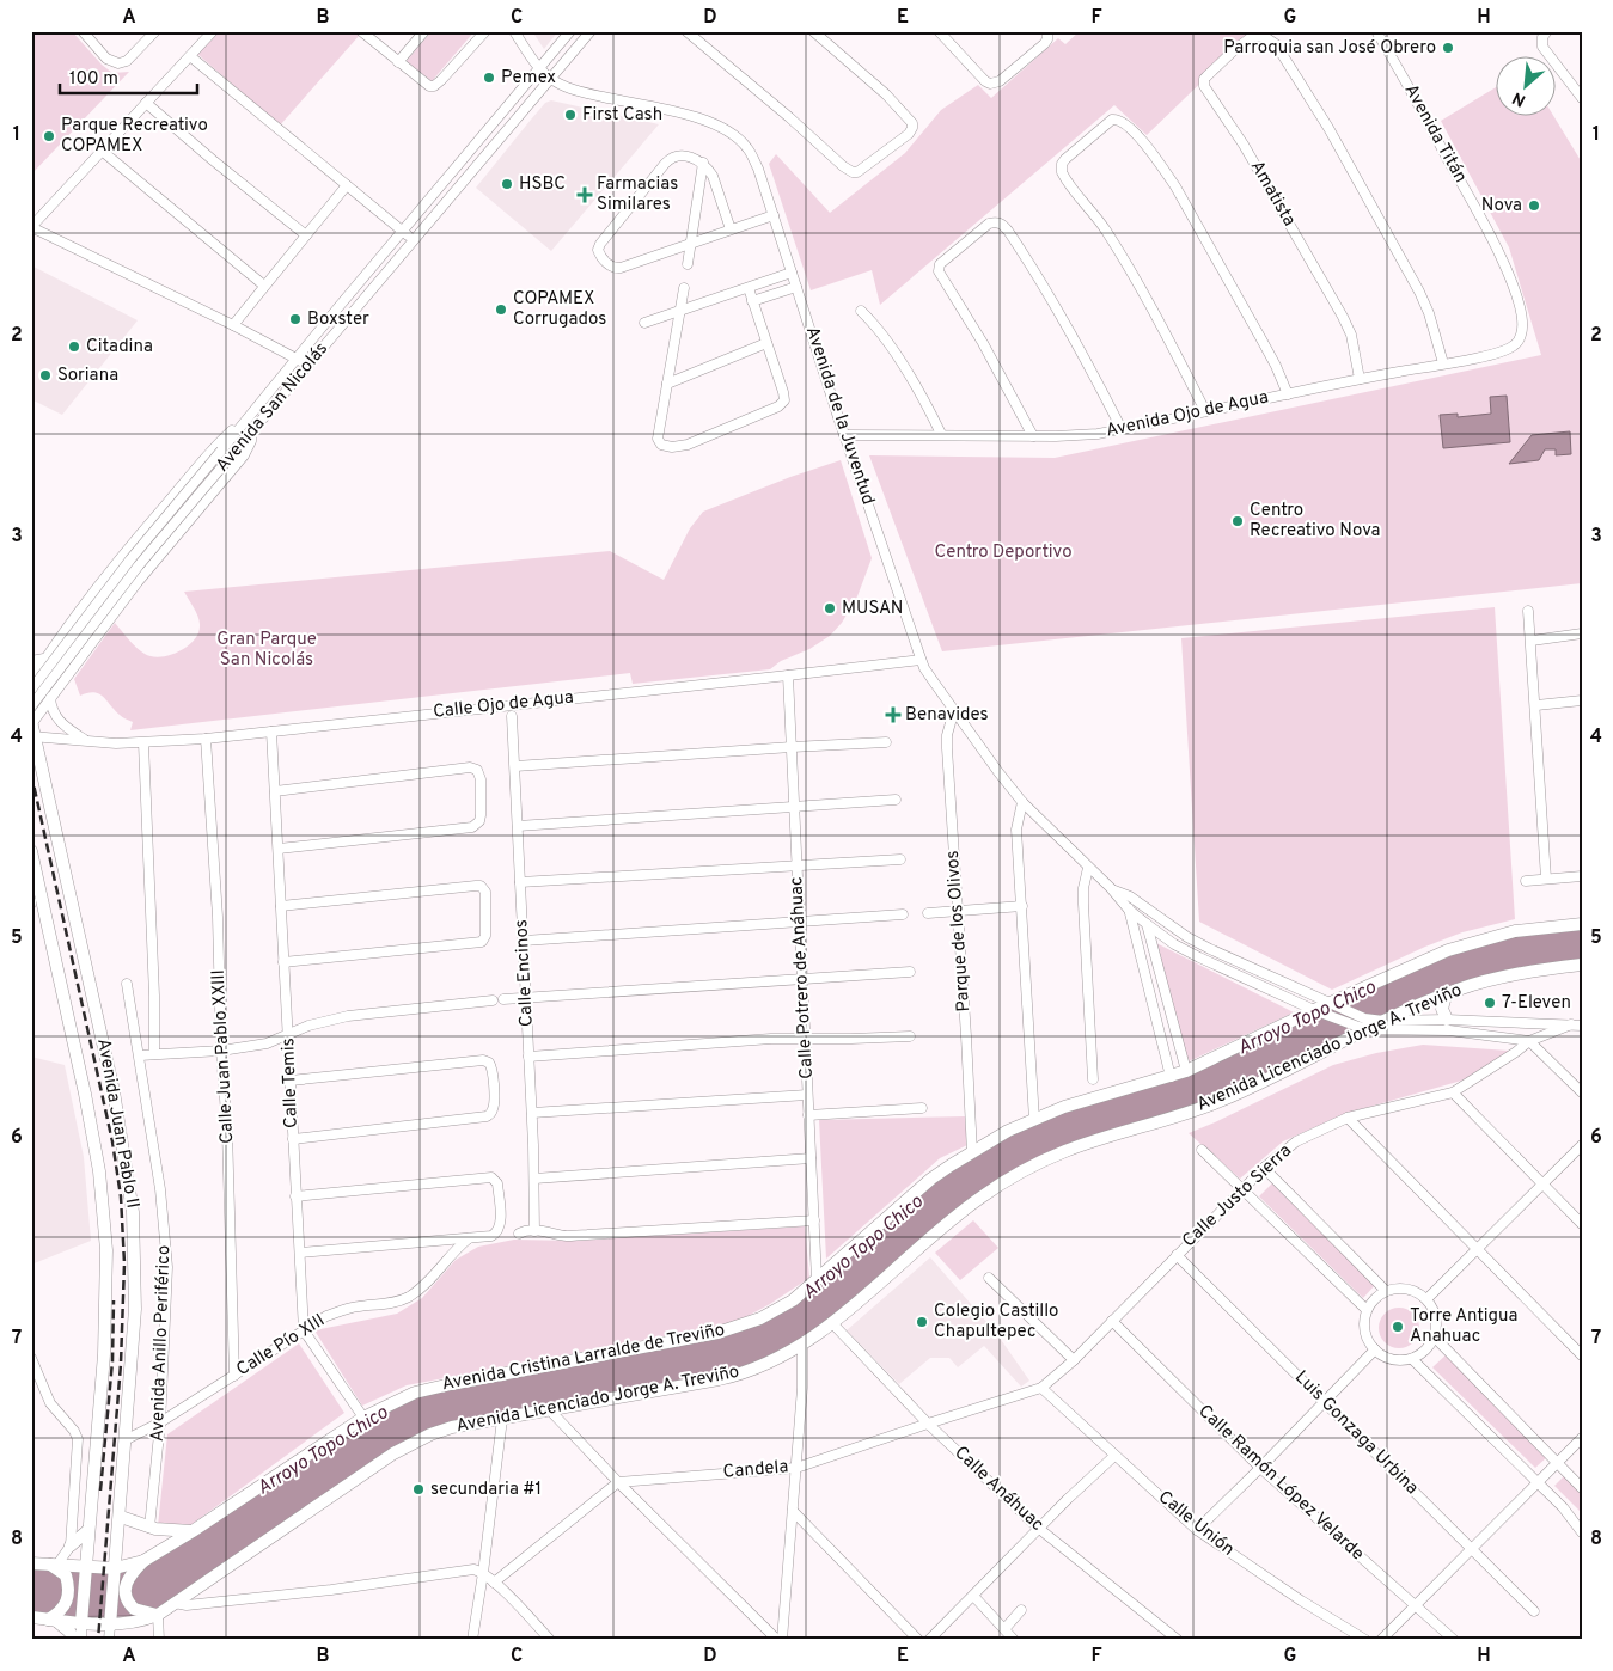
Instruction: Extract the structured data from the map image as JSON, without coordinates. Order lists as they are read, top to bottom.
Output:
{
  "streets": {
    "main road": ["Avenida Licenciado Jorge A. Treviño", "Avenida Juan Pablo II", "Avenida Cristina Larralde de Treviño"],
    "street": [
      "Avenida Titán",
      "Amatista",
      "Avenida San Nicolás",
      "Avenida Ojo de Agua",
      "Avenida de la Juventud",
      "Calle Ojo de Agua",
      "Parque de los Olivos",
      "Calle Encinos",
      "Calle Potrero de Anáhuac",
      "Calle Juan Pablo XXIII",
      "Calle Temis",
      "Calle Justo Sierra",
      "Avenida Anillo Periférico",
      "Calle Pío XIII",
      "Luis Gonzaga Urbina",
      "Candela",
      "Calle Ramón López Velarde",
      "Calle Anáhuac",
      "Calle Unión"
    ]
  },
  "crossings": [
    ["Avenida Titán", "Avenida Ojo de Agua"],
    ["Amatista", "Avenida Ojo de Agua"],
    ["Avenida San Nicolás", "Avenida de la Juventud"],
    ["Avenida Ojo de Agua", "Avenida de la Juventud"],
    ["Avenida de la Juventud", "Calle Ojo de Agua"],
    ["Avenida de la Juventud", "Parque de los Olivos"],
    ["Avenida de la Juventud", "Avenida Licenciado Jorge A. Treviño"],
    ["Avenida de la Juventud", "Avenida Cristina Larralde de Treviño"],
    ["Calle Ojo de Agua", "Calle Potrero de Anáhuac"],
    ["Calle Ojo de Agua", "Calle Juan Pablo XXIII"],
    ["Calle Ojo de Agua", "Calle Temis"],
    ["Calle Ojo de Agua", "Avenida Juan Pablo II"],
    ["Parque de los Olivos", "Avenida Cristina Larralde de Treviño"],
    ["Calle Potrero de Anáhuac", "Avenida Cristina Larralde de Treviño"],
    ["Avenida Licenciado Jorge A. Treviño", "Avenida Juan Pablo II"],
    ["Avenida Licenciado Jorge A. Treviño", "Calle Anáhuac"],
    ["Calle Juan Pablo XXIII", "Calle Pío XIII"],
    ["Calle Temis", "Calle Pío XIII"],
    ["Avenida Juan Pablo II", "Calle Pío XIII"],
    ["Avenida Juan Pablo II", "Avenida Cristina Larralde de Treviño"],
    ["Calle Justo Sierra", "Luis Gonzaga Urbina"],
    ["Calle Justo Sierra", "Candela"],
    ["Calle Justo Sierra", "Calle Ramón López Velarde"],
    ["Calle Justo Sierra", "Calle Unión"],
    ["Avenida Anillo Periférico", "Calle Pío XIII"],
    ["Candela", "Calle Anáhuac"],
    ["Candela", "Calle Unión"]
  ],
  "water": ["Arroyo Topo Chico"],
  "parks": ["Centro Deportivo", "Gran Parque San Nicolás"],
  "places": {
    "other": [
      "Parroquia san José Obrero",
      "Pemex",
      "First Cash",
      "Parque Recreativo COPAMEX",
      "HSBC",
      "Nova",
      "COPAMEX Corrugados",
      "Boxster",
      "Citadina",
      "Soriana",
      "Centro Recreativo Nova",
      "MUSAN",
      "7-Eleven",
      "Colegio Castillo Chapultepec",
      "Torre Antigua Anahuac",
      "secundaria #1"
    ],
    "health": ["Farmacias Similares", "Benavides"]
  },
  "scale_bar": "100 m",
  "north": "bottom left",
  "grid": {
    "columns": [
      "A",
      "B",
      "C",
      "D",
      "E",
      "F",
      "G",
      "H"
    ],
    "rows": [
      "1",
      "2",
      "3",
      "4",
      "5",
      "6",
      "7",
      "8"
    ]
  }
}
